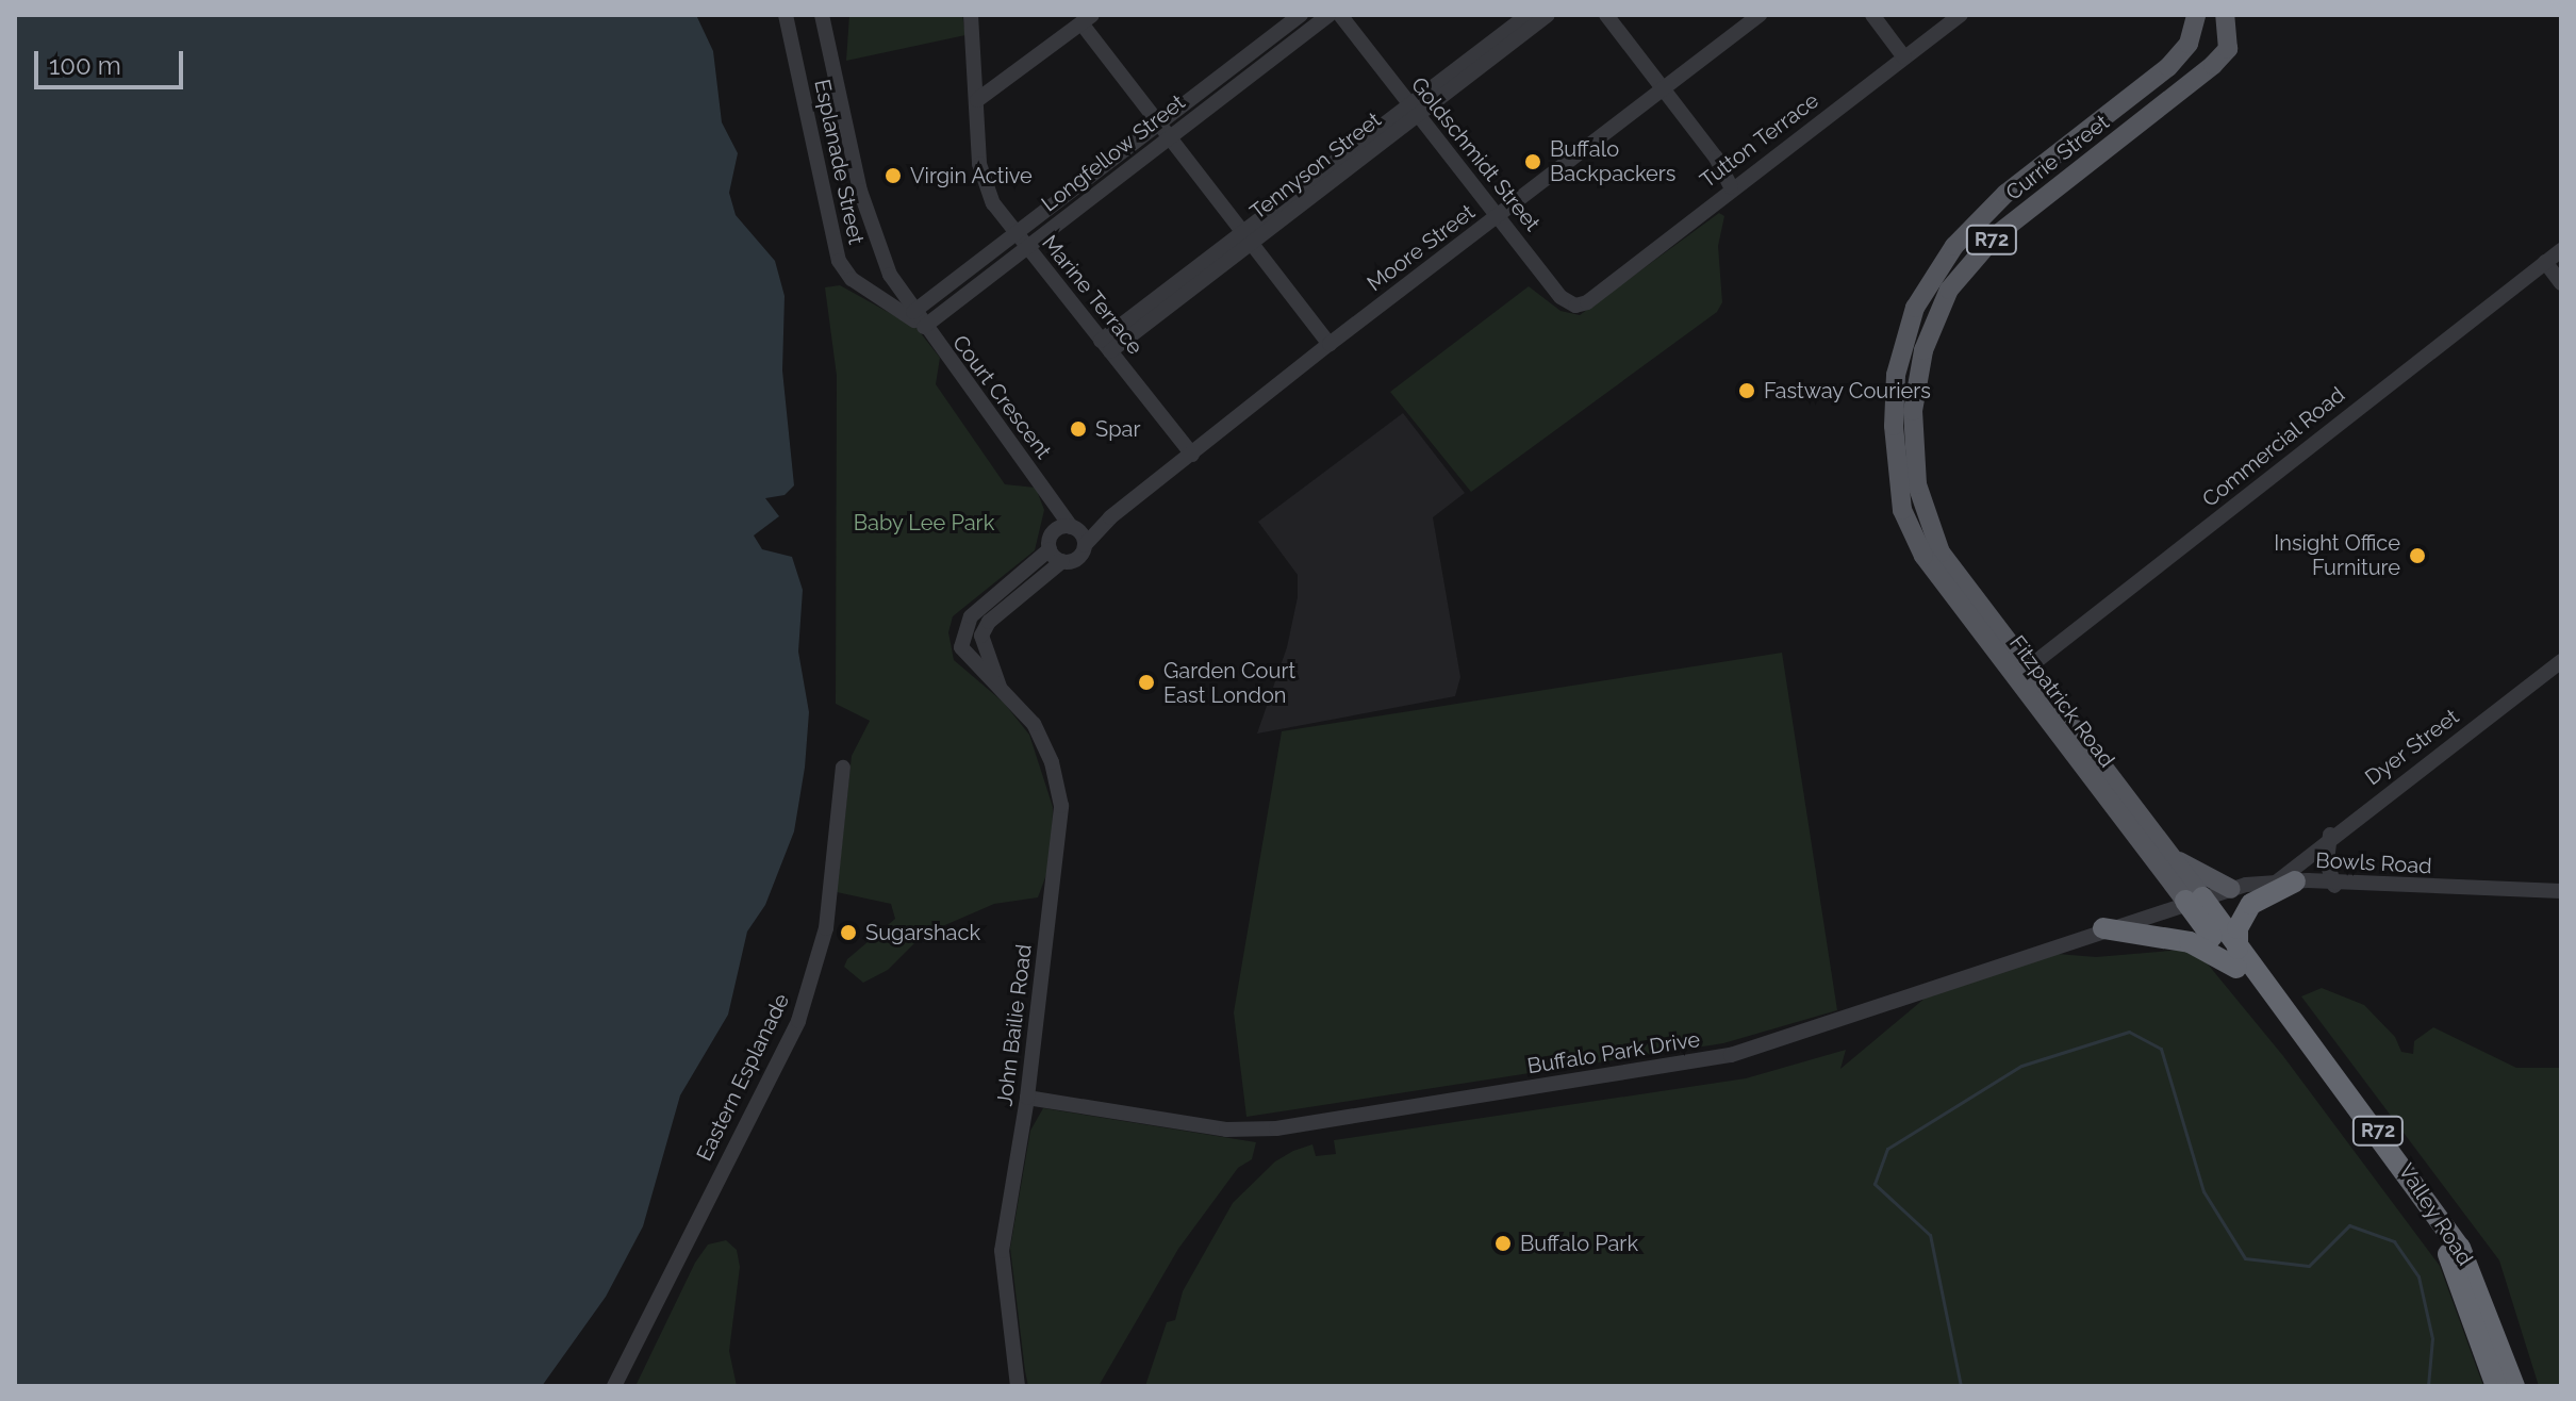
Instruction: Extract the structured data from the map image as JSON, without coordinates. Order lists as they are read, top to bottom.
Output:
{
  "streets": {
    "highway": ["R72", "Valley Road"],
    "main road": ["Currie Street", "Fitzpatrick Road"],
    "street": [
      "Tutton Terrace",
      "Longfellow Street",
      "Goldschmidt Street",
      "Esplanade Street",
      "Tennyson Street",
      "Moore Street",
      "Marine Terrace",
      "Court Crescent",
      "Commercial Road",
      "Dyer Street",
      "Bowls Road",
      "John Bailie Road",
      "Buffalo Park Drive",
      "Eastern Esplanade"
    ]
  },
  "crossings": [
    ["Tutton Terrace", "Goldschmidt Street"],
    ["Longfellow Street", "Esplanade Street"],
    ["Longfellow Street", "Marine Terrace"],
    ["Longfellow Street", "Court Crescent"],
    ["Goldschmidt Street", "Tennyson Street"],
    ["Goldschmidt Street", "Moore Street"],
    ["Currie Street", "Fitzpatrick Road"],
    ["Esplanade Street", "Court Crescent"],
    ["Tennyson Street", "Marine Terrace"],
    ["Moore Street", "Marine Terrace"],
    ["Moore Street", "Court Crescent"],
    ["Moore Street", "John Bailie Road"],
    ["Court Crescent", "John Bailie Road"],
    ["Commercial Road", "Fitzpatrick Road"],
    ["Fitzpatrick Road", "Bowls Road"],
    ["Fitzpatrick Road", "Buffalo Park Drive"],
    ["Fitzpatrick Road", "Valley Road"],
    ["Dyer Street", "Bowls Road"],
    ["Bowls Road", "Buffalo Park Drive"],
    ["Bowls Road", "Valley Road"],
    ["John Bailie Road", "Buffalo Park Drive"],
    ["Buffalo Park Drive", "Valley Road"]
  ],
  "parks": ["Baby Lee Park"],
  "places": [
    "Buffalo Backpackers",
    "Virgin Active",
    "Fastway Couriers",
    "Spar",
    "Insight Office Furniture",
    "Garden Court East London",
    "Sugarshack",
    "Buffalo Park"
  ],
  "scale_bar": "100 m"
}
